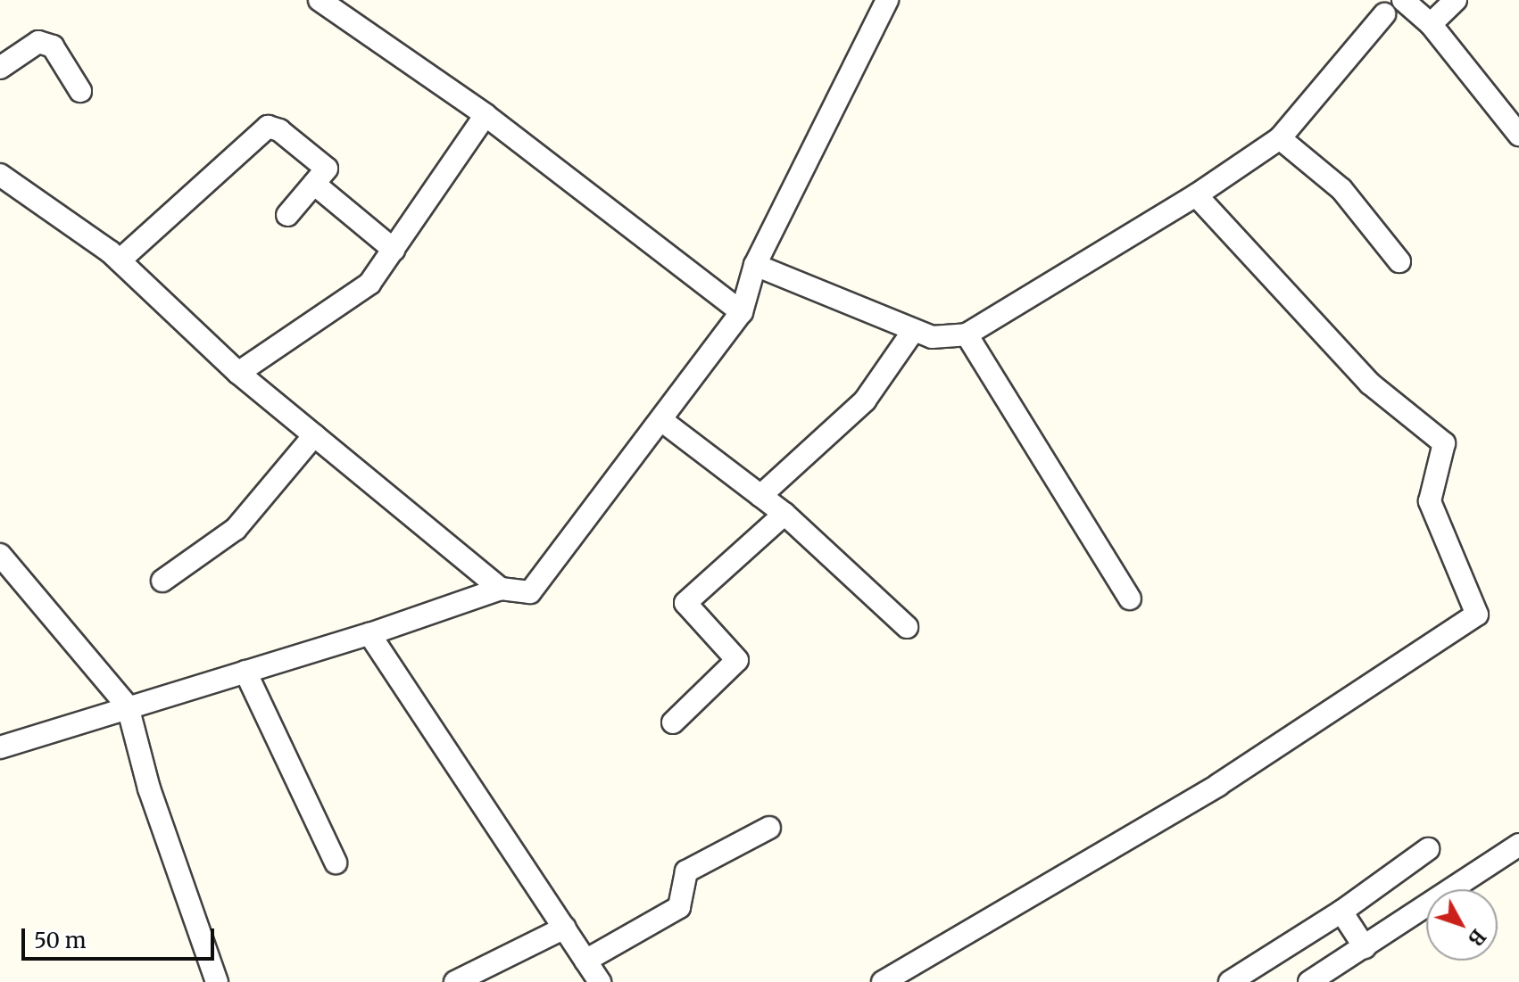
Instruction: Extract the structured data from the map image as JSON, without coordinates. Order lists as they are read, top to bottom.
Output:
{
  "scale_bar": "50 m",
  "north": "bottom right"
}
